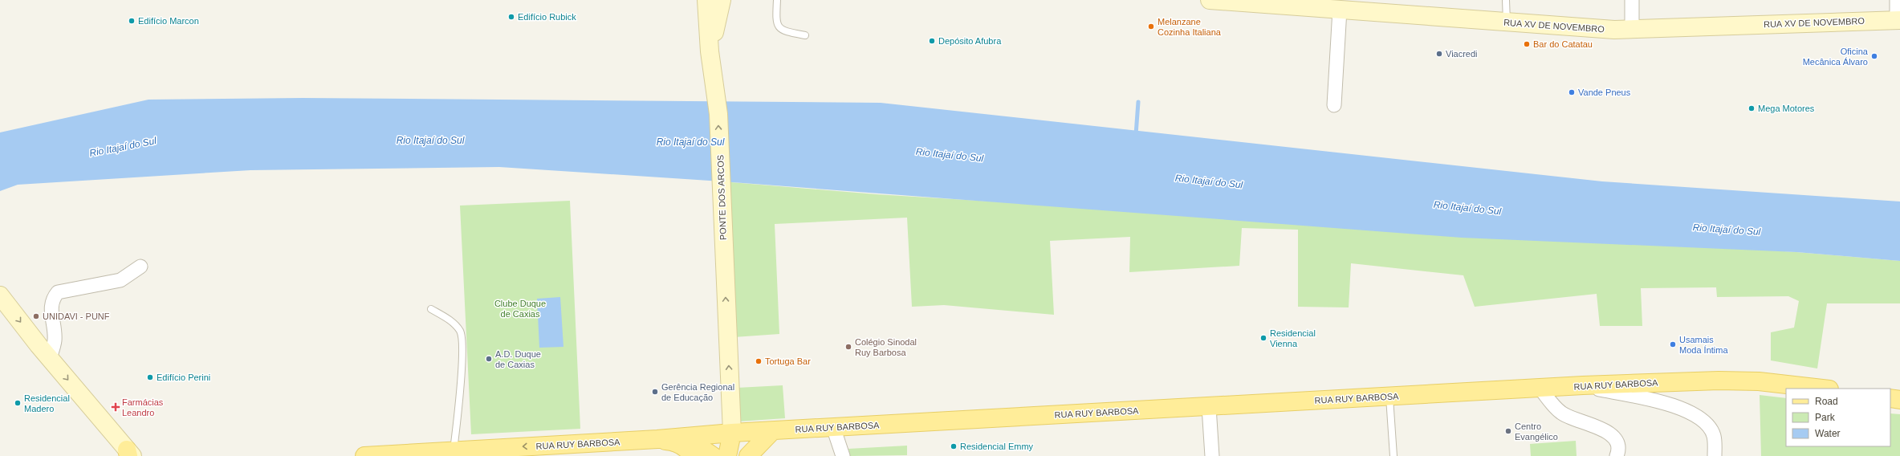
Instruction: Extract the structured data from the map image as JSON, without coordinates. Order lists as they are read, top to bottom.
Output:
{
  "streets": {
    "main road": ["RUA XV DE NOVEMBRO", "PONTE DOS ARCOS", "RUA RUY BARBOSA"]
  },
  "crossings": [
    ["PONTE DOS ARCOS", "RUA RUY BARBOSA"]
  ],
  "one_way": ["PONTE DOS ARCOS"],
  "water": ["Rio Itajaí do Sul"],
  "parks": ["Clube Duque de Caxias"],
  "places": {
    "other": [
      "Edifício Rubick",
      "Edifício Marcon",
      "Melanzane Cozinha Italiana",
      "Depósito Afubra",
      "Bar do Catatau",
      "Viacredi",
      "Oficina Mecânica Álvaro",
      "Vande Pneus",
      "Mega Motores",
      "UNIDAVI - PUNF",
      "Residencial Vienna",
      "Usamais Moda Íntima",
      "Colégio Sinodal Ruy Barbosa",
      "A.D. Duque de Caxias",
      "Tortuga Bar",
      "Edifício Perini",
      "Gerência Regional de Educação",
      "Residencial Madero",
      "Centro Evangélico",
      "Residencial Emmy"
    ],
    "health": ["Farmácias Leandro"]
  },
  "legend": ["Road", "Park", "Water"]
}
